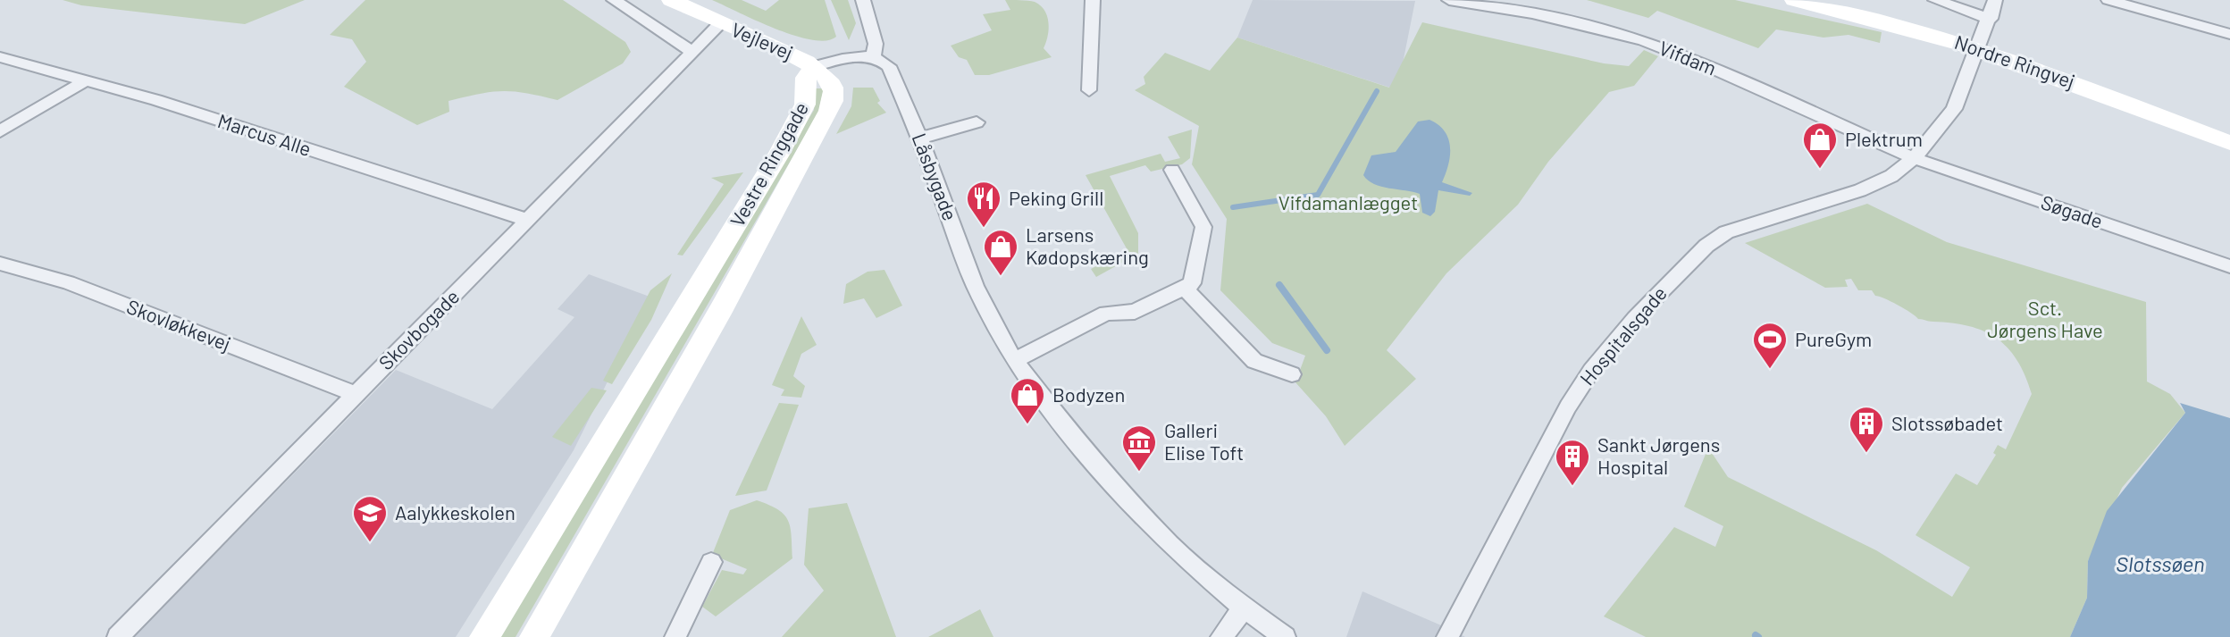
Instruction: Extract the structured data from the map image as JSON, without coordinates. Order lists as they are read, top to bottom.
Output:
{
  "streets": {
    "main road": ["Vejlevej", "Nordre Ringvej", "Vestre Ringgade"],
    "street": [
      "Vifdam",
      "Marcus Alle",
      "Låsbygade",
      "Søgade",
      "Skovløkkevej",
      "Skovbogade",
      "Hospitalsgade"
    ]
  },
  "crossings": [
    ["Vejlevej", "Vestre Ringgade"],
    ["Vejlevej", "Skovbogade"],
    ["Vifdam", "Søgade"],
    ["Vifdam", "Hospitalsgade"],
    ["Nordre Ringvej", "Hospitalsgade"],
    ["Marcus Alle", "Skovbogade"],
    ["Søgade", "Hospitalsgade"],
    ["Skovløkkevej", "Skovbogade"]
  ],
  "water": ["Slotssøen"],
  "parks": ["Vifdamanlægget", "Sct. Jørgens Have"],
  "places": {
    "shop": ["Plektrum", "Larsens Kødopskæring", "Bodyzen"],
    "restaurant": ["Peking Grill"],
    "sports": ["PureGym"],
    "building": ["Slotssøbadet", "Sankt Jørgens Hospital"],
    "museum": ["Galleri Elise Toft"],
    "school or university": ["Aalykkeskolen"]
  }
}
